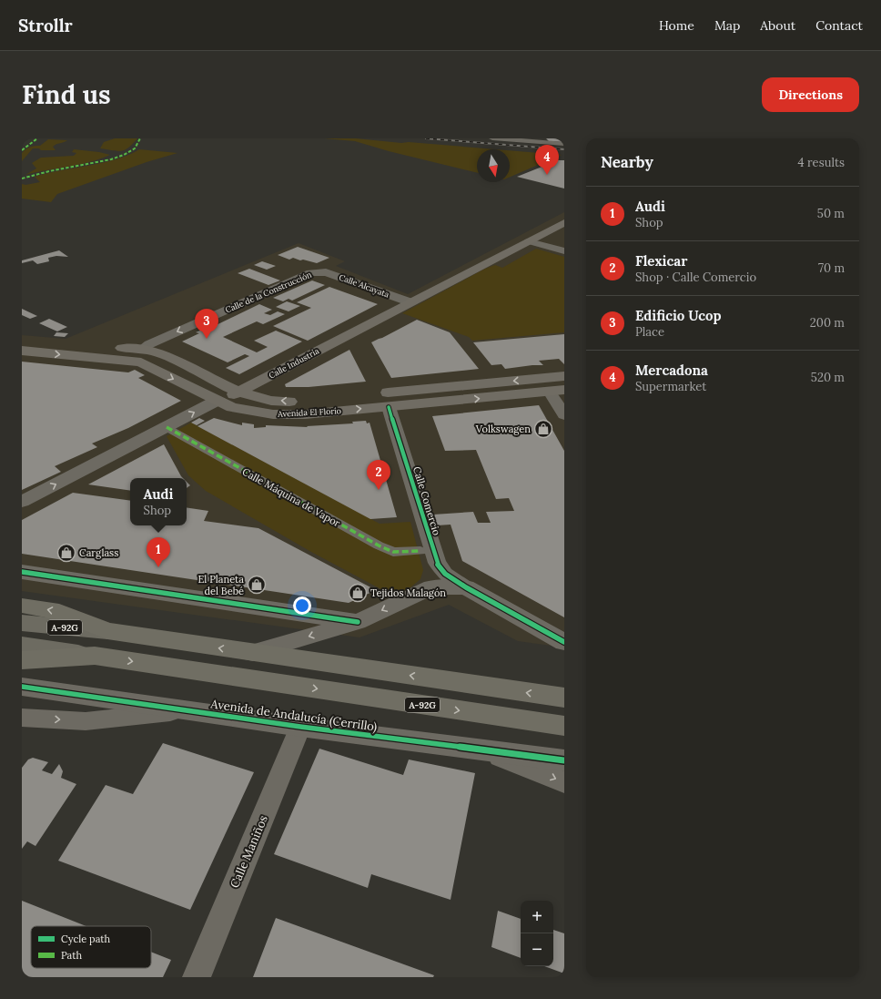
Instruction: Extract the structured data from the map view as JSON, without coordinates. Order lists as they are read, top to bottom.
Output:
{
  "streets": {
    "highway": ["A-92G"],
    "main road": ["Calle Industria", "Avenida El Florío"],
    "street": [
      "Calle Alcayata",
      "Calle de la Construcción",
      "Calle Máquina de Vapor",
      "Calle Comercio",
      "Avenida de Andalucía (Cerrillo)",
      "Calle Maniños"
    ]
  },
  "crossings": [
    ["Calle Alcayata", "Calle de la Construcción"],
    ["Calle Alcayata", "Calle Industria"],
    ["Calle de la Construcción", "Avenida El Florío"],
    ["Calle Industria", "Avenida El Florío"],
    ["Calle Industria", "Calle Máquina de Vapor"],
    ["Avenida El Florío", "Calle Comercio"],
    ["Avenida de Andalucía (Cerrillo)", "Calle Maniños"]
  ],
  "one_way": ["Calle de la Construcción", "Calle Industria"],
  "places": {
    "shop": [
      "Volkswagen",
      "Carglass",
      "El Planeta del Bebé",
      "Tejidos Malagón"
    ]
  },
  "legend": ["Cycle path", "Path"],
  "north": "bottom",
  "page": {
    "header": "Strollr",
    "nav": [
      "Home",
      "Map",
      "About",
      "Contact"
    ],
    "buttons": "Directions",
    "title": "Find us",
    "heading": ["Nearby", "4 results"],
    "pins": [
      "4",
      "3",
      "2",
      "1"
    ],
    "list": [
      {
        "mark": "1",
        "name": "Audi",
        "note": "Shop",
        "value": "50 m"
      },
      {
        "mark": "2",
        "name": "Flexicar",
        "note": "Shop · Calle Comercio",
        "value": "70 m"
      },
      {
        "mark": "3",
        "name": "Edificio Ucop",
        "note": "Place",
        "value": "200 m"
      },
      {
        "mark": "4",
        "name": "Mercadona",
        "note": "Supermarket",
        "value": "520 m"
      }
    ],
    "popup": ["Audi", "Shop"],
    "map_buttons": ["+", "−"]
  }
}
